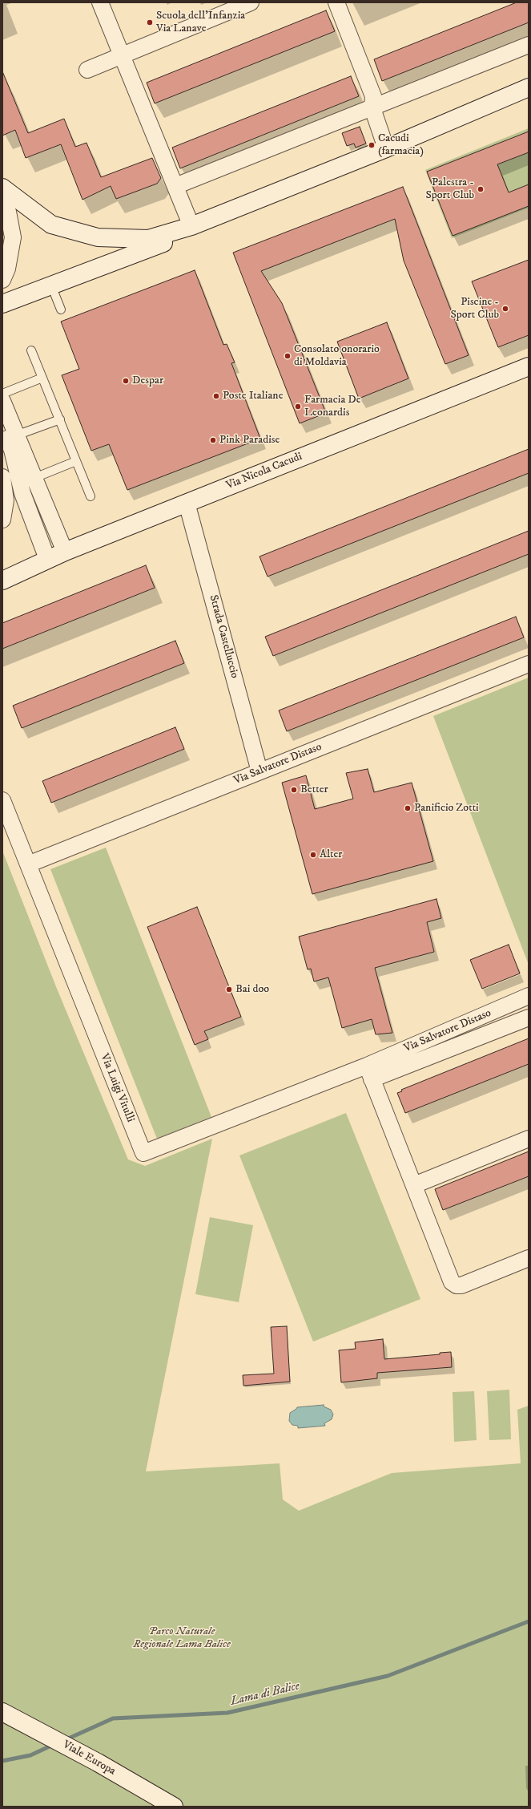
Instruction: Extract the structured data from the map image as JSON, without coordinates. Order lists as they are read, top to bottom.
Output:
{
  "streets": {
    "street": [
      "Via Nicola Cacudi",
      "Strada Castelluccio",
      "Via Salvatore Distaso",
      "Via Luigi Vitulli",
      "Viale Europa"
    ]
  },
  "crossings": [
    ["Via Nicola Cacudi", "Strada Castelluccio"],
    ["Strada Castelluccio", "Via Salvatore Distaso"],
    ["Via Salvatore Distaso", "Via Luigi Vitulli"]
  ],
  "water": ["Lama di Balice"],
  "parks": ["Parco Naturale Regionale Lama Balice"],
  "places": [
    "Scuola dell'Infanzia Via Lanave",
    "Cacudi (farmacia)",
    "Palestra - Sport Club",
    "Piscine - Sport Club",
    "Consolato onorario di Moldavia",
    "Despar",
    "Poste Italiane",
    "Farmacia De Leonardis",
    "Pink Paradise",
    "Better",
    "Panificio Zotti",
    "Alter",
    "Bai doo"
  ]
}
